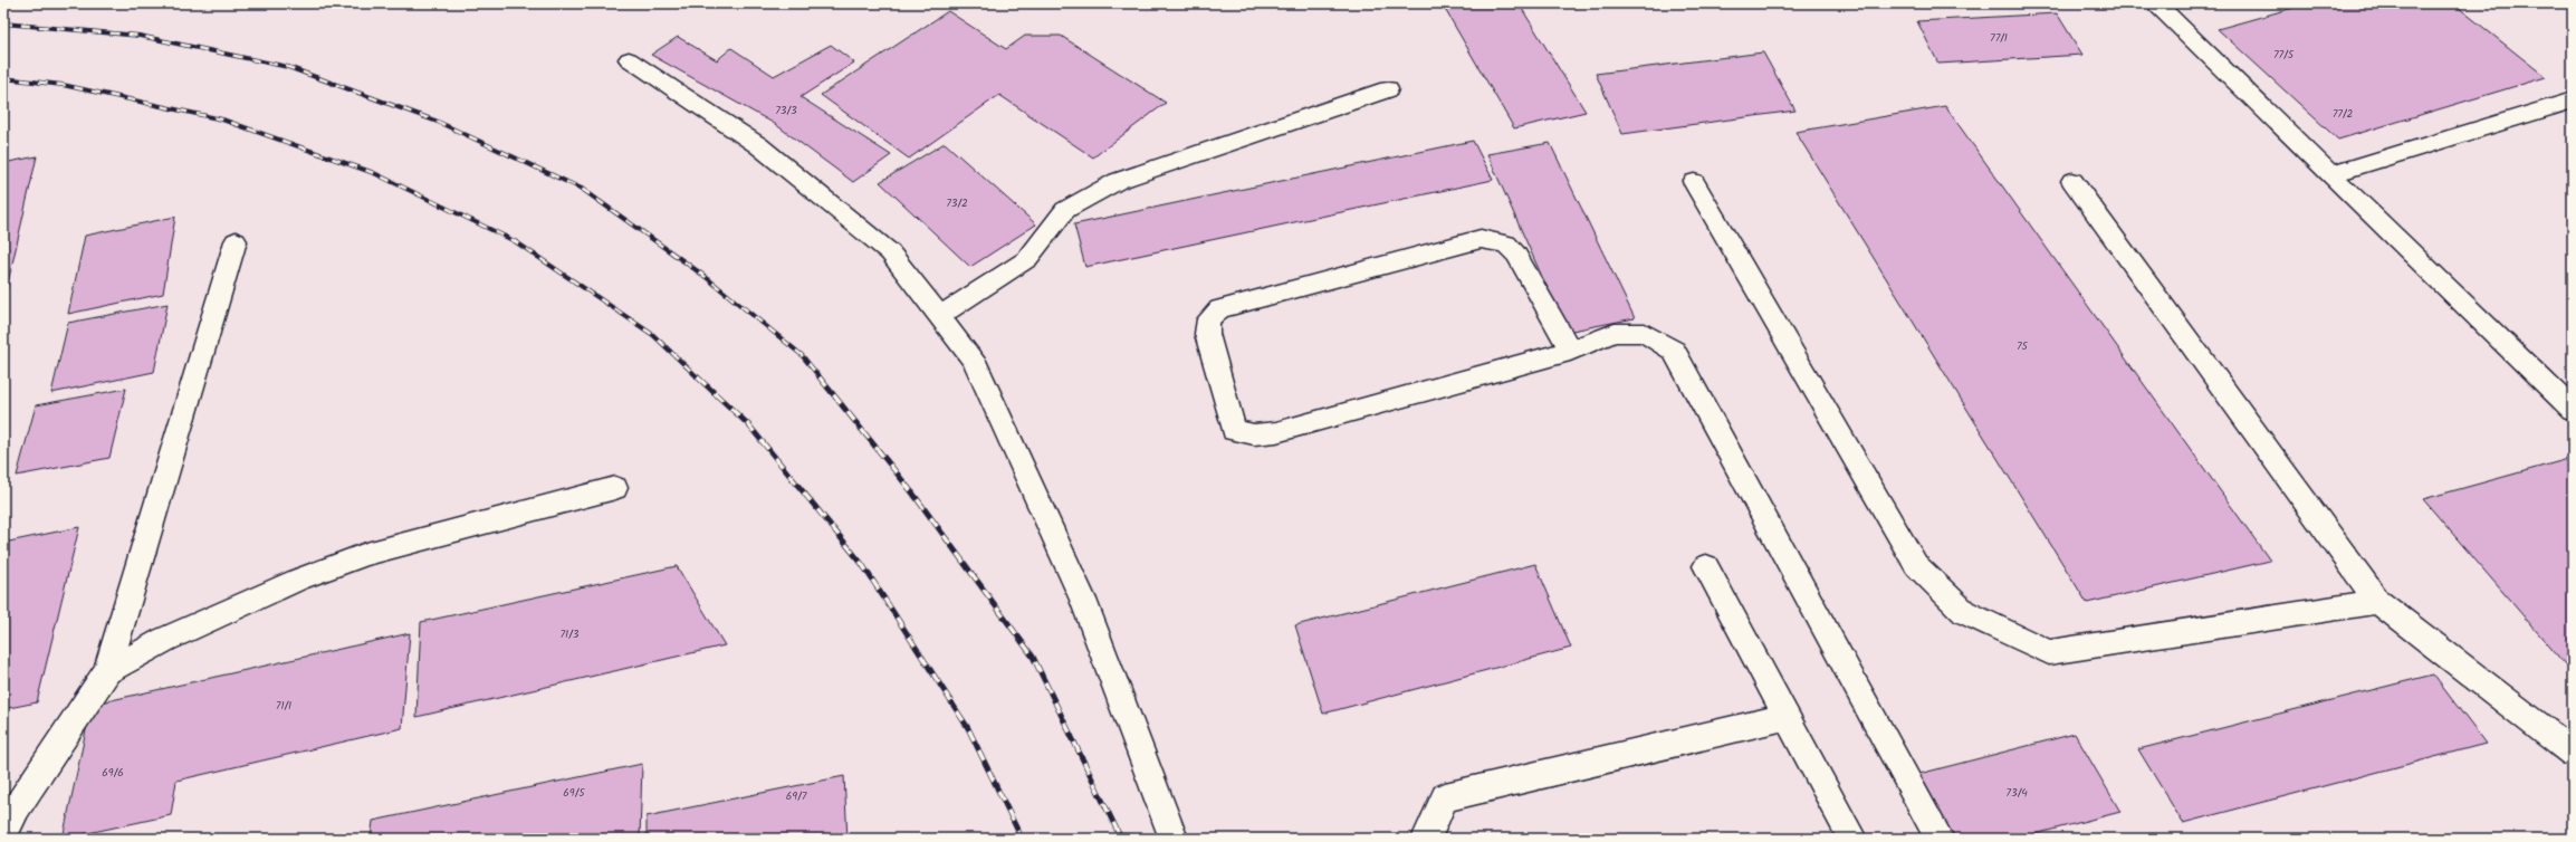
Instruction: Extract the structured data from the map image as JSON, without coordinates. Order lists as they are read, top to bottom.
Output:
{
  "house_numbers": [
    "77/1",
    "77/5",
    "73/3",
    "77/2",
    "73/2",
    "75",
    "71/3",
    "71/1",
    "69/6",
    "69/5",
    "73/4",
    "69/7"
  ]
}
